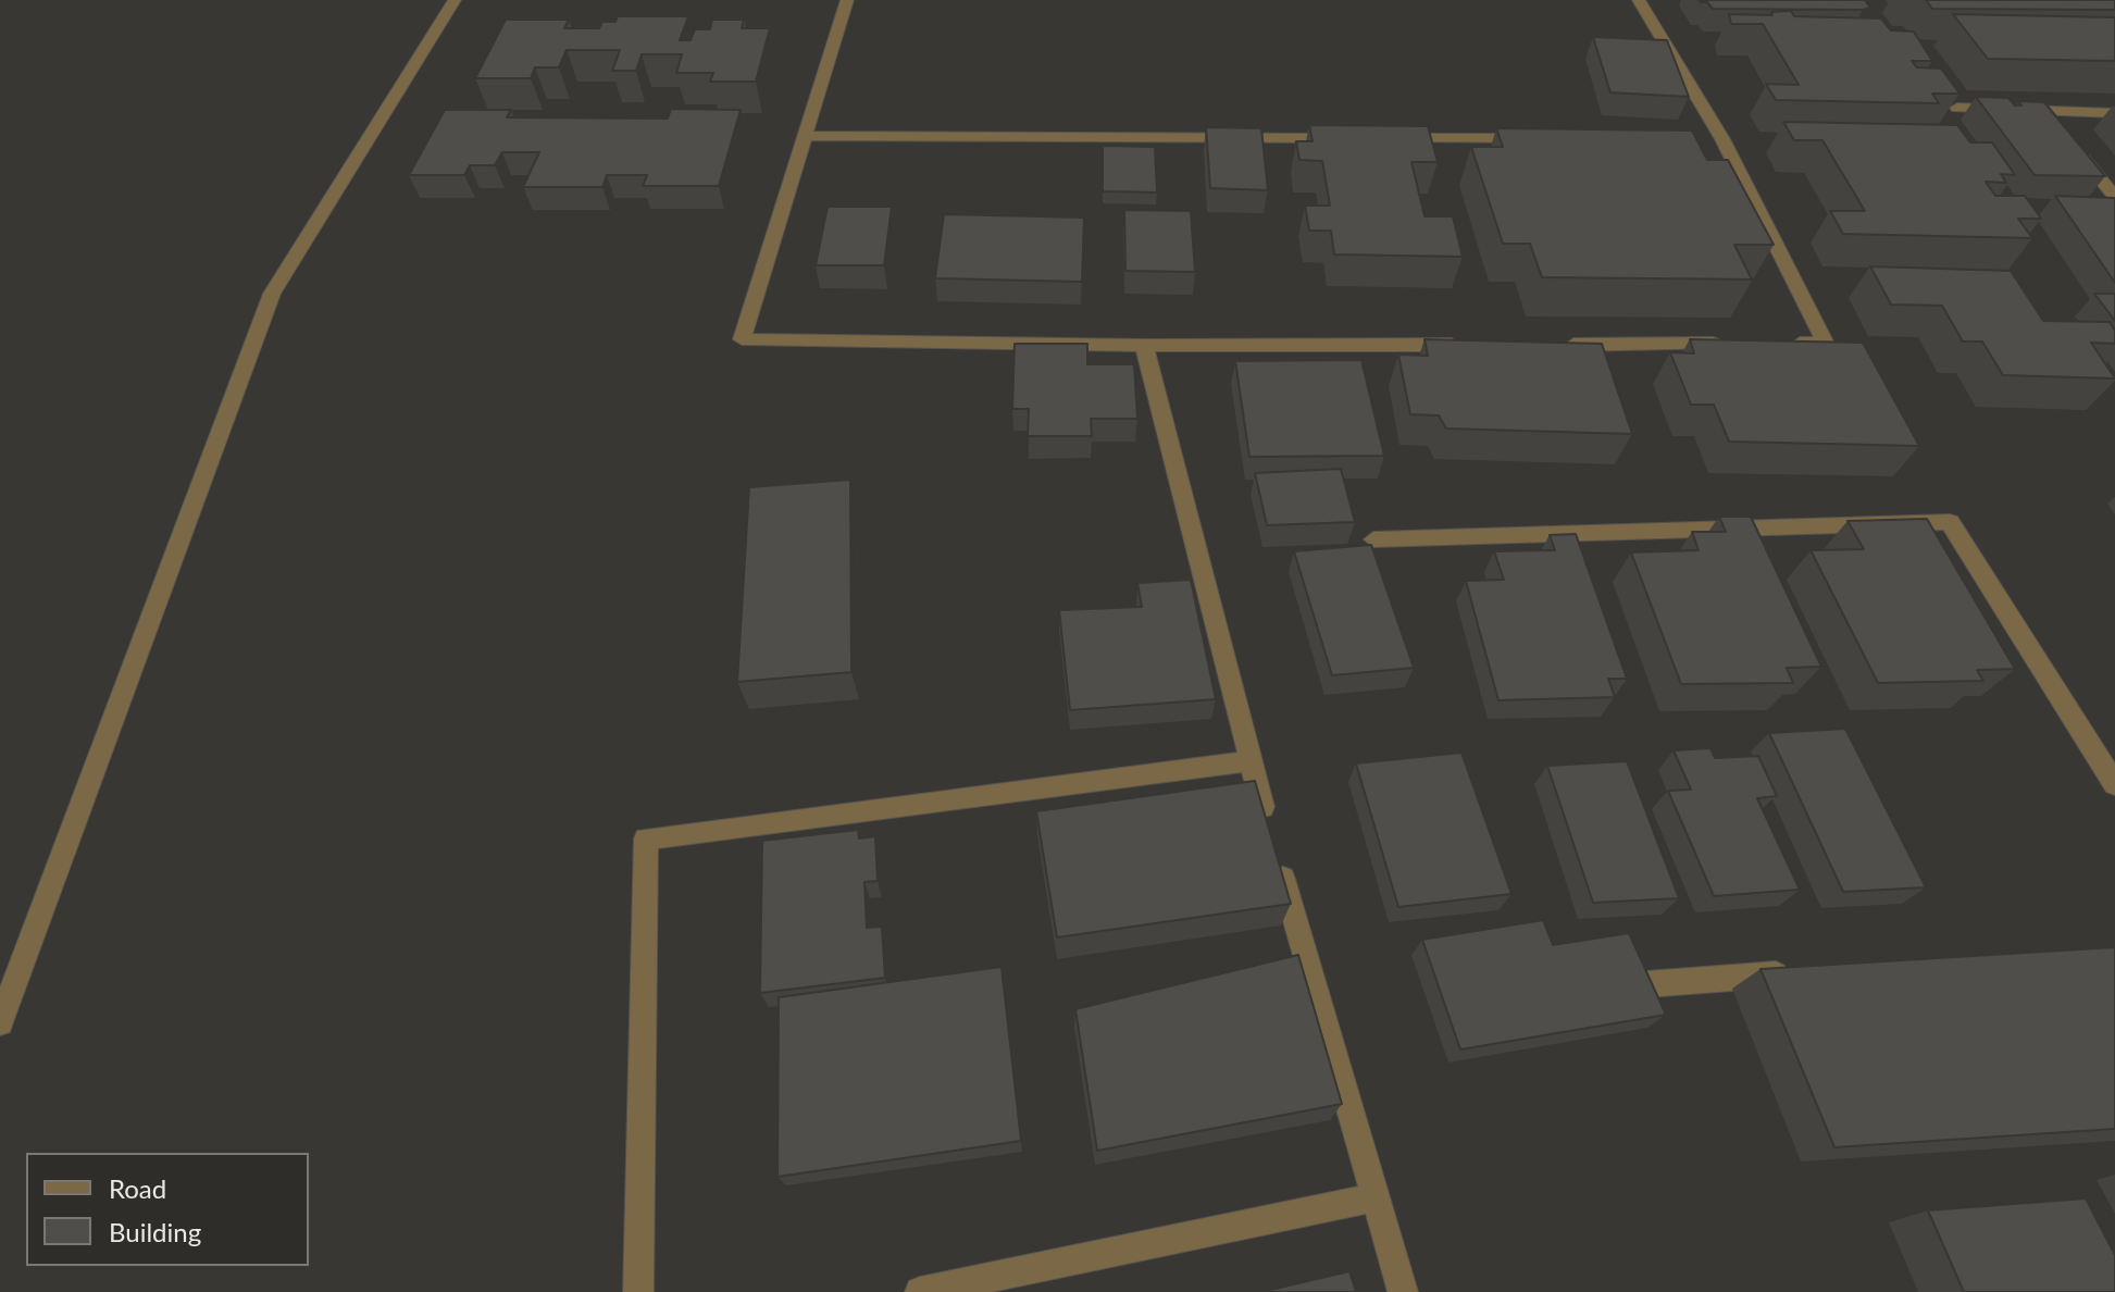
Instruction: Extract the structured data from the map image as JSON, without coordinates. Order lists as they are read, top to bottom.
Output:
{
  "legend": ["Road", "Building"]
}
